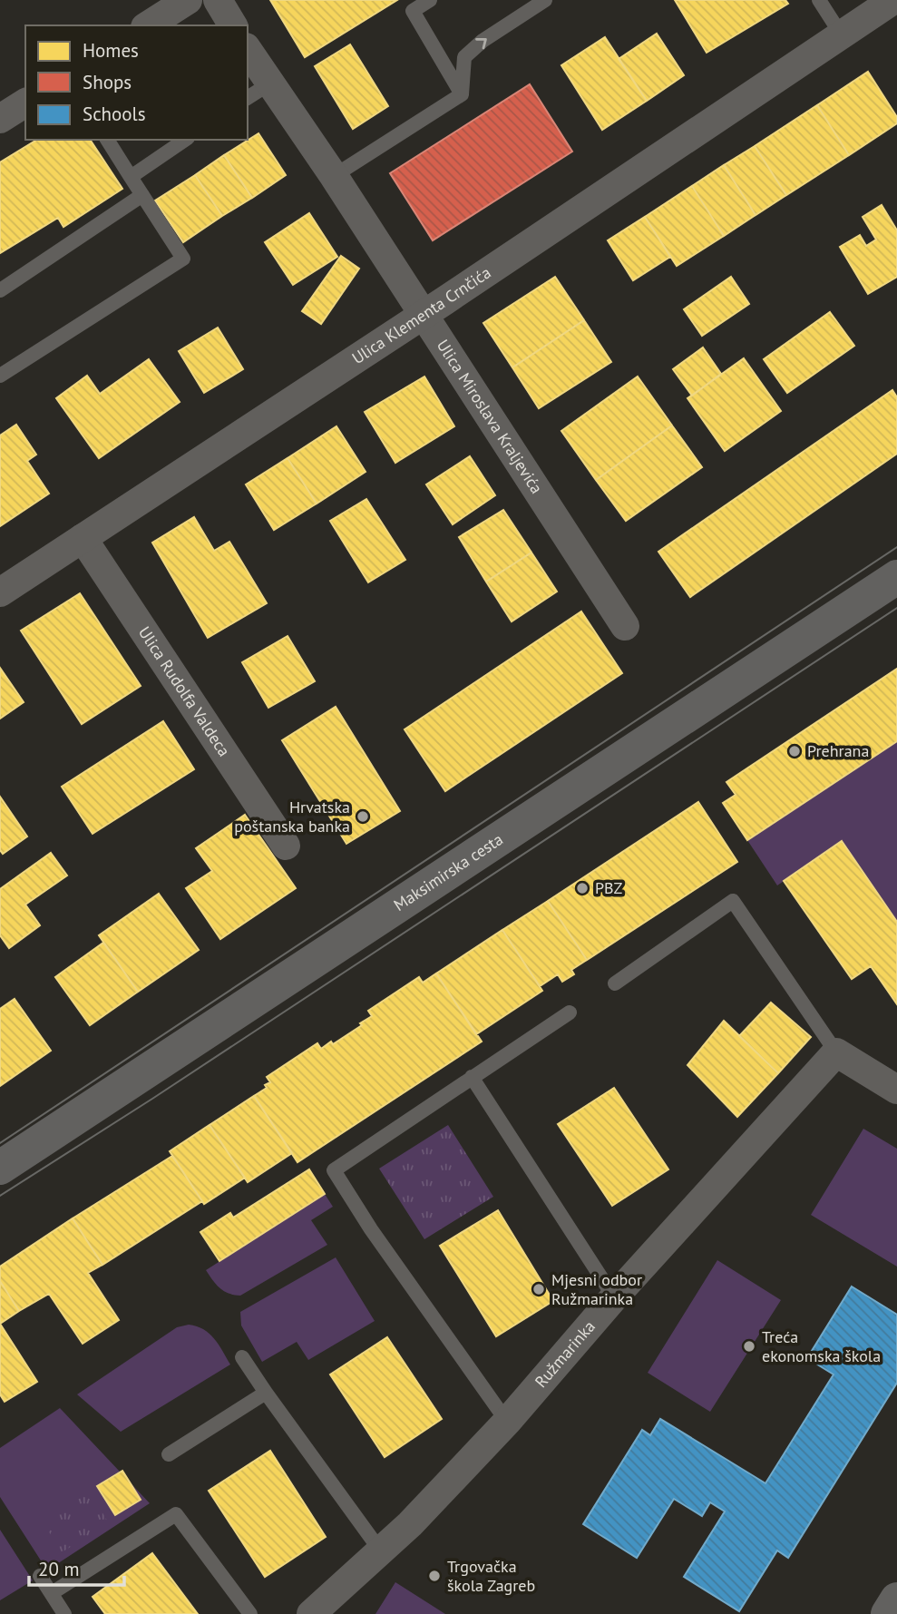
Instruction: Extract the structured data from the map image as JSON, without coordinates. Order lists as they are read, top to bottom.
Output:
{
  "streets": {
    "main road": ["Maksimirska cesta"],
    "street": [
      "Ulica Klementa Crnčića",
      "Ulica Miroslava Kraljevića",
      "Ulica Rudolfa Valdeca",
      "Ružmarinka"
    ]
  },
  "crossings": [
    ["Ulica Klementa Crnčića", "Ulica Miroslava Kraljevića"],
    ["Ulica Klementa Crnčića", "Ulica Rudolfa Valdeca"]
  ],
  "places": [
    "Prehrana",
    "Hrvatska poštanska banka",
    "PBZ",
    "Mjesni odbor Ružmarinka",
    "Treća ekonomska škola",
    "Trgovačka škola Zagreb"
  ],
  "legend": ["Homes", "Shops", "Schools"],
  "scale_bar": "20 m"
}
